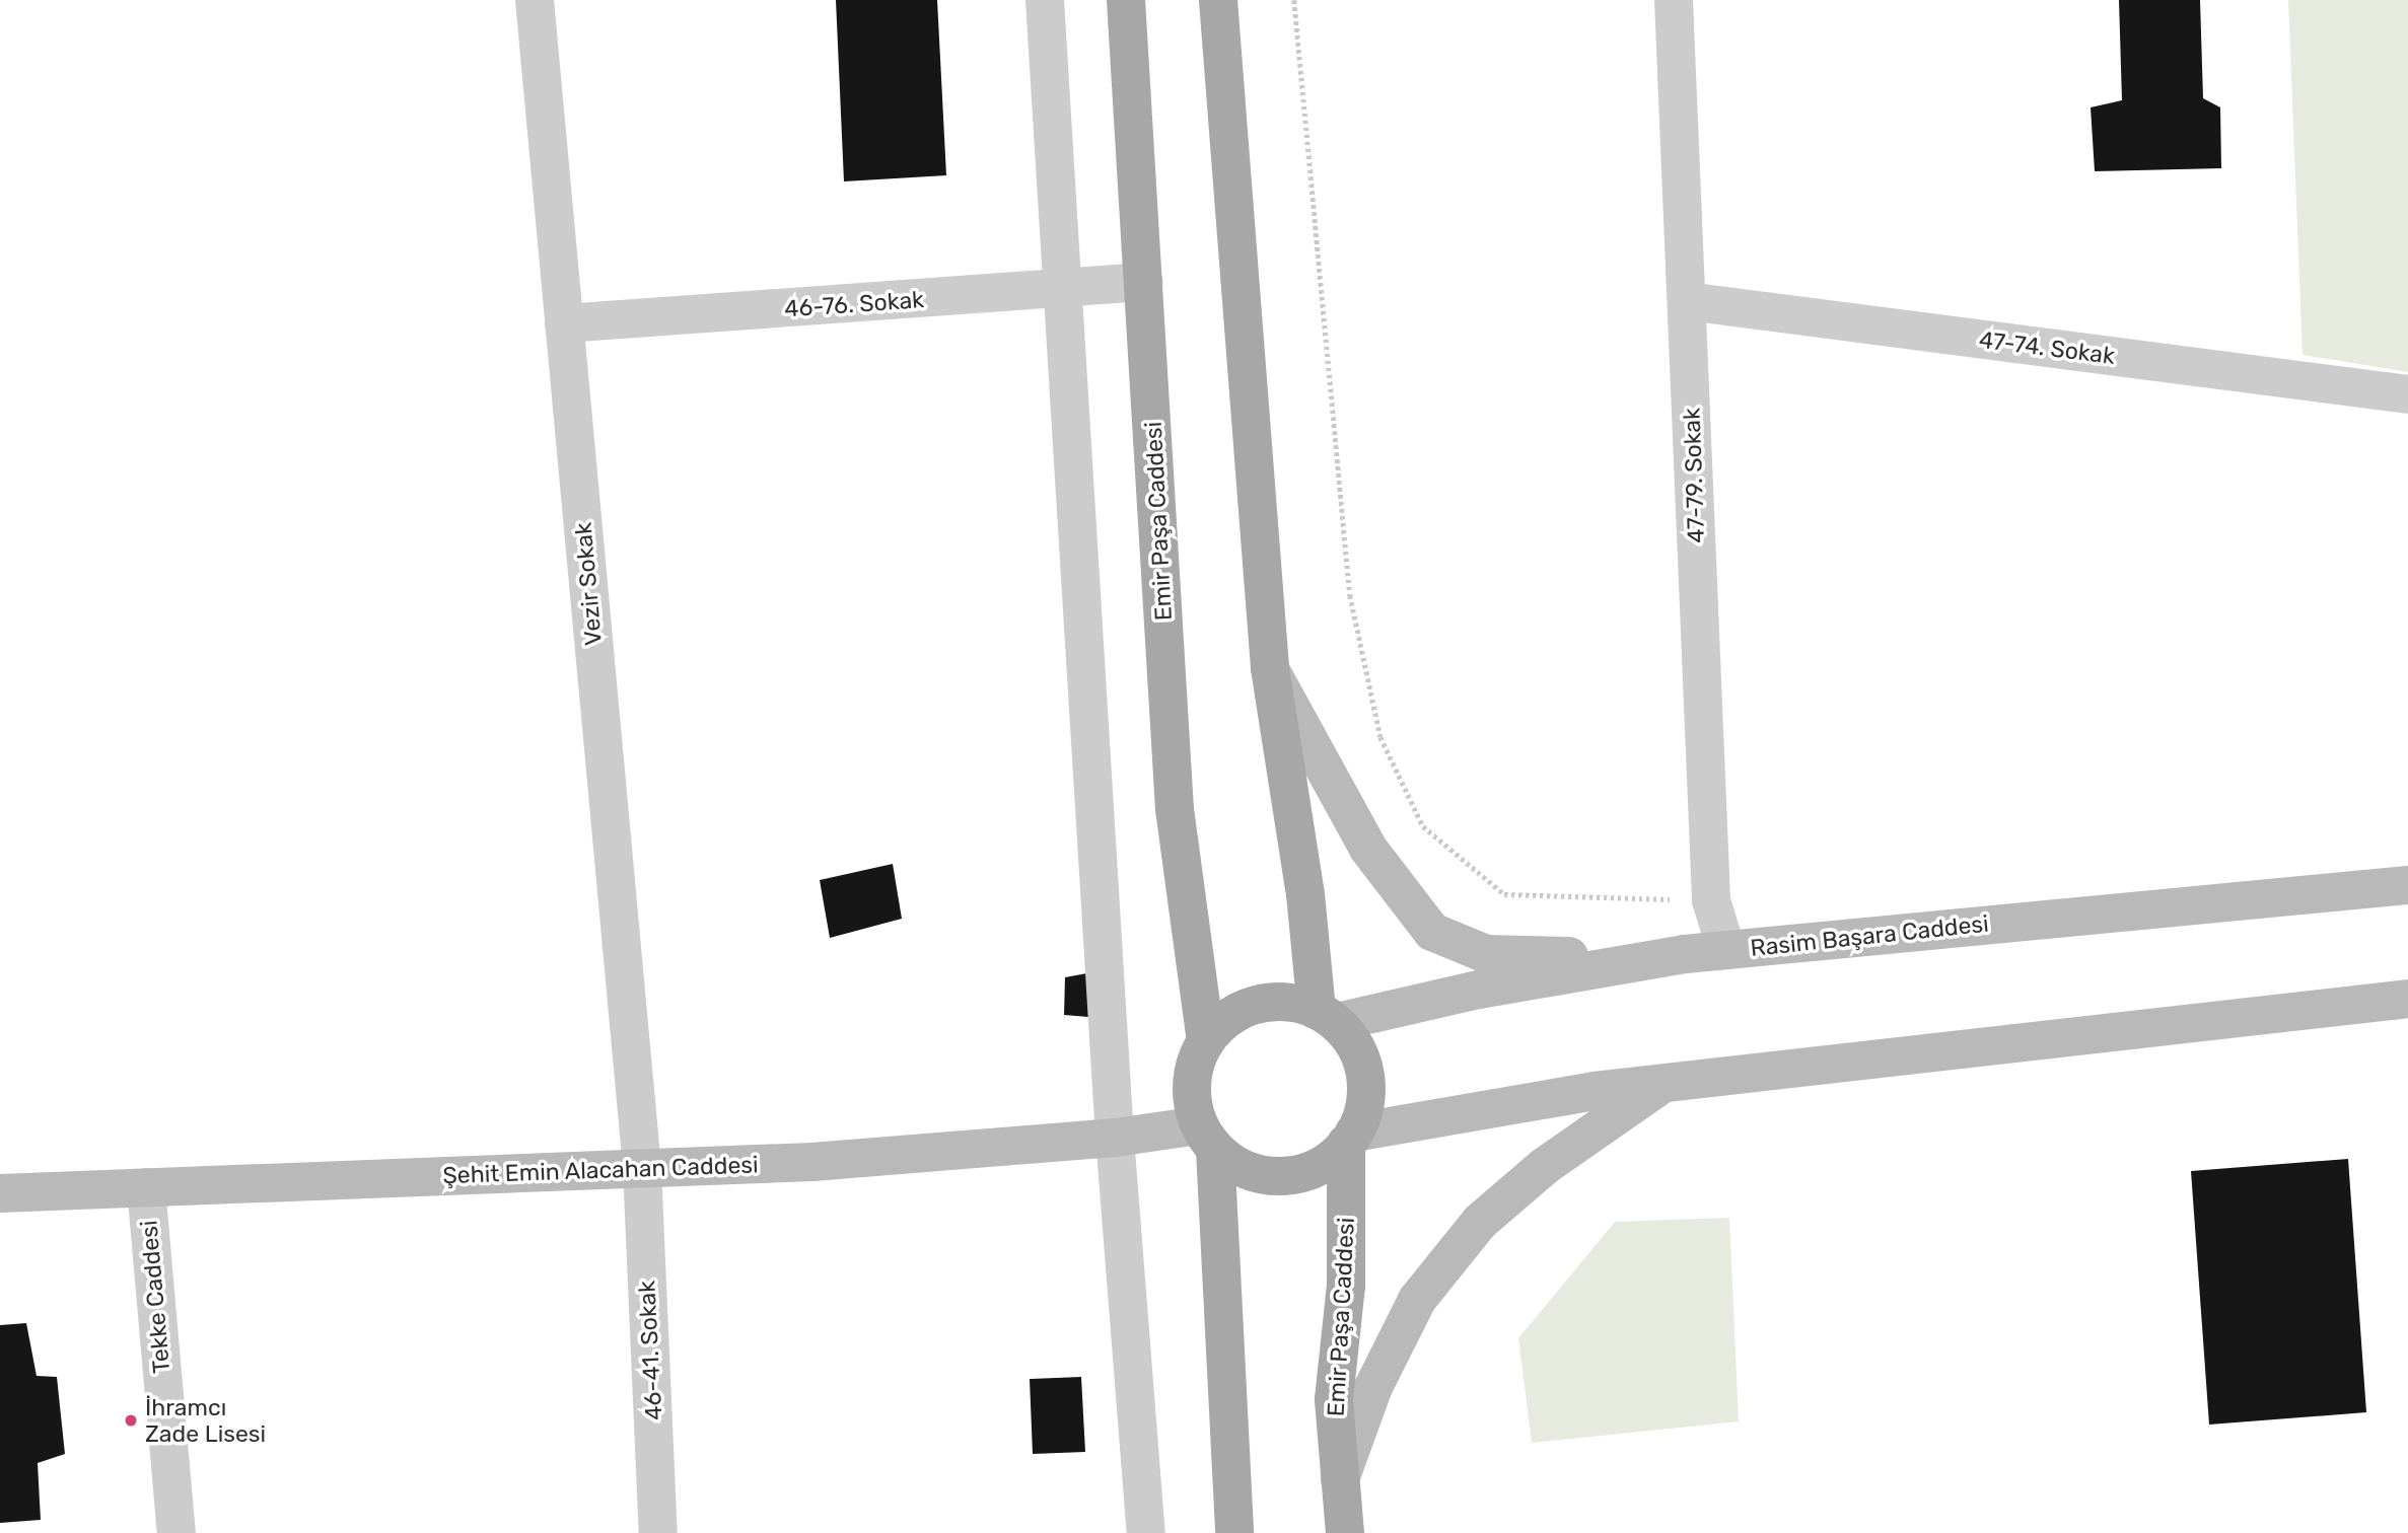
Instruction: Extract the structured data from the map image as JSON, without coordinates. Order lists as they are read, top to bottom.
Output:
{
  "streets": {
    "main road": ["Emir Paşa Caddesi"],
    "street": [
      "46-76. Sokak",
      "47-74. Sokak",
      "47-79. Sokak",
      "Vezir Sokak",
      "Rasim Başara Caddesi",
      "Şehit Emin Alacahan Caddesi",
      "Tekke Caddesi",
      "46-41. Sokak"
    ]
  },
  "crossings": [
    ["46-76. Sokak", "Emir Paşa Caddesi"],
    ["46-76. Sokak", "Vezir Sokak"],
    ["47-74. Sokak", "47-79. Sokak"],
    ["47-79. Sokak", "Rasim Başara Caddesi"],
    ["Emir Paşa Caddesi", "Rasim Başara Caddesi"],
    ["Emir Paşa Caddesi", "Şehit Emin Alacahan Caddesi"],
    ["Vezir Sokak", "Şehit Emin Alacahan Caddesi"],
    ["Vezir Sokak", "46-41. Sokak"],
    ["Rasim Başara Caddesi", "Şehit Emin Alacahan Caddesi"],
    ["Şehit Emin Alacahan Caddesi", "Tekke Caddesi"],
    ["Şehit Emin Alacahan Caddesi", "46-41. Sokak"]
  ],
  "places": ["İhramcı Zade Lisesi"]
}
